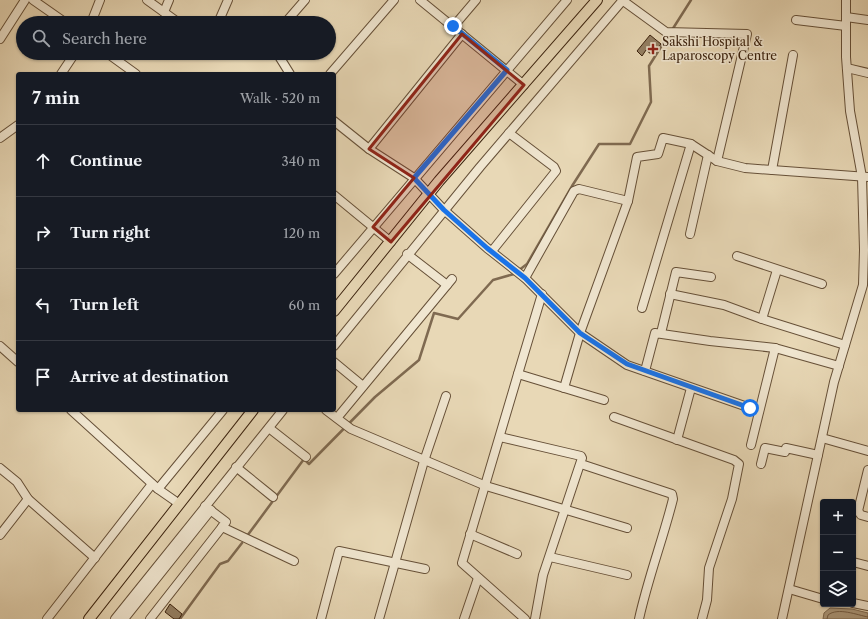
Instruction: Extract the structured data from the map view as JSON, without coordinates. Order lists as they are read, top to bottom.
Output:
{
  "places": {
    "health": ["Sakshi Hospital & Laparoscopy Centre"]
  },
  "page": {
    "search": "Search here",
    "heading": ["7 min", "Walk · 520 m"],
    "list": [
      ["Continue", "340 m"],
      ["Turn right", "120 m"],
      ["Turn left", "60 m"],
      "Arrive at destination"
    ],
    "map_buttons": ["+", "−"]
  }
}
